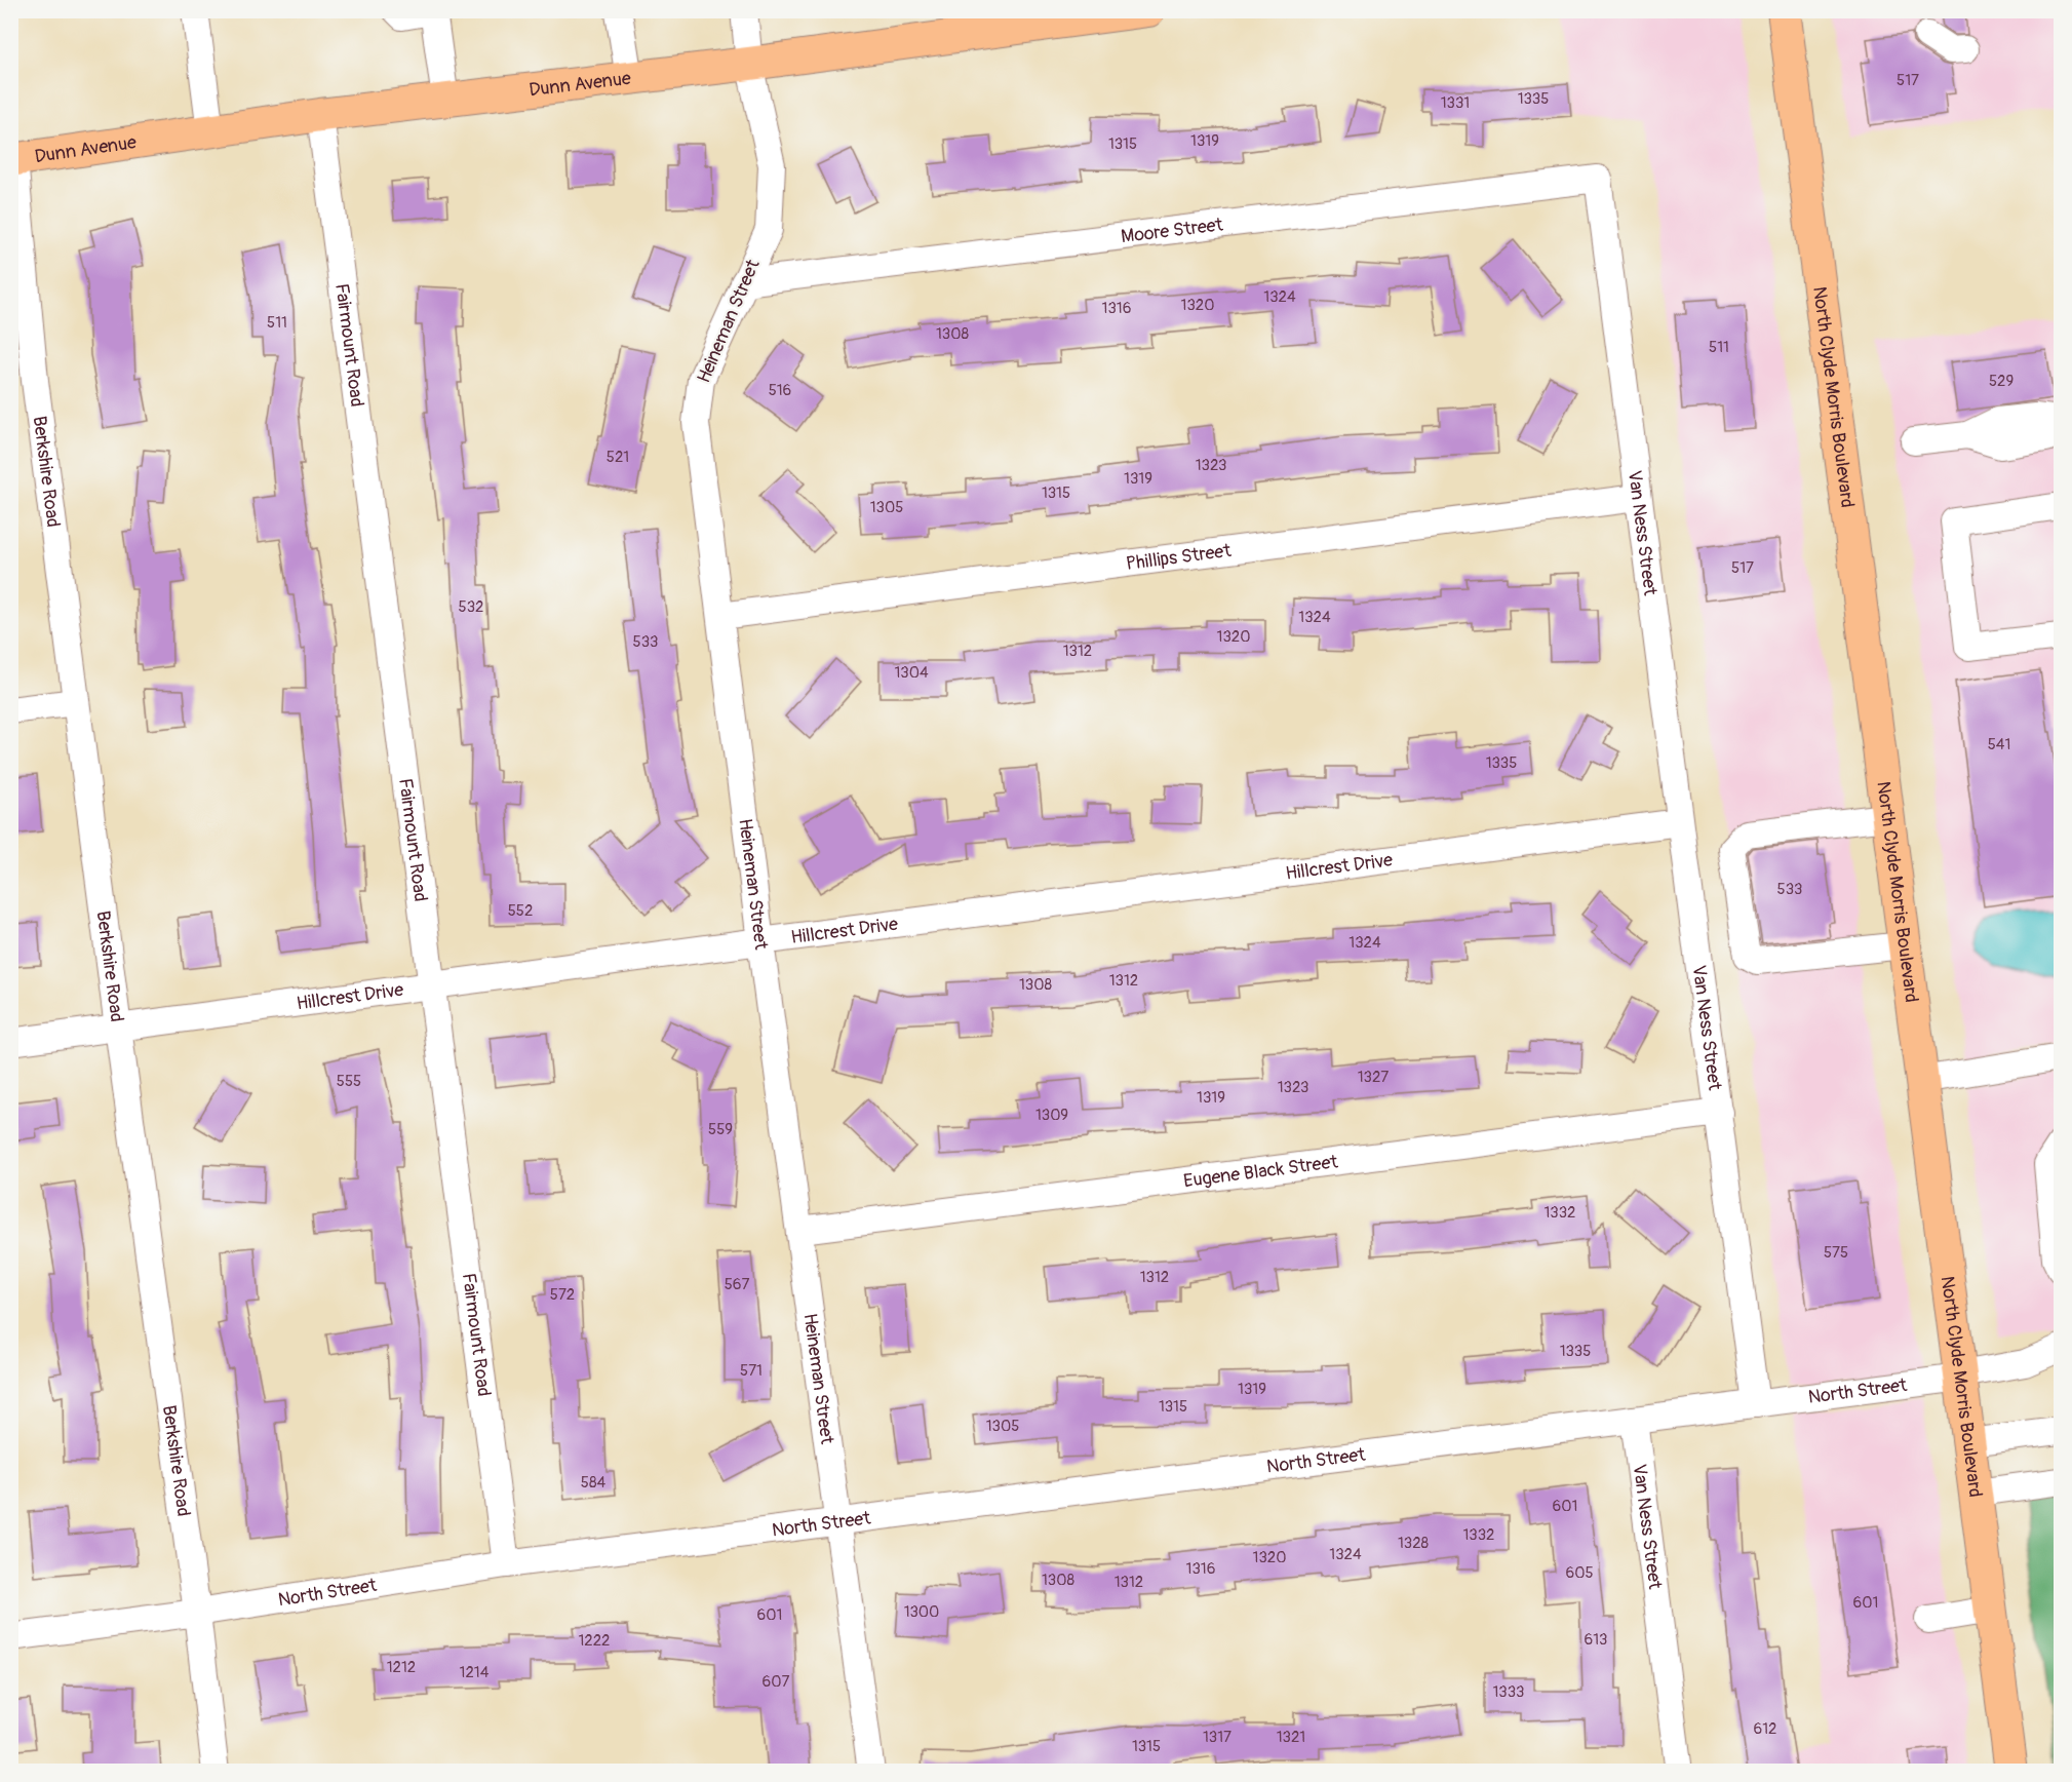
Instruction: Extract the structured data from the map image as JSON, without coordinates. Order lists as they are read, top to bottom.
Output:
{
  "streets": {
    "main road": ["Dunn Avenue", "North Clyde Morris Boulevard"],
    "street": [
      "Moore Street",
      "Heineman Street",
      "Fairmount Road",
      "Berkshire Road",
      "Van Ness Street",
      "Phillips Street",
      "Hillcrest Drive",
      "Eugene Black Street",
      "North Street"
    ]
  },
  "crossings": [
    ["Dunn Avenue", "Heineman Street"],
    ["Dunn Avenue", "Fairmount Road"],
    ["Dunn Avenue", "Berkshire Road"],
    ["Moore Street", "Heineman Street"],
    ["Moore Street", "Van Ness Street"],
    ["Heineman Street", "Phillips Street"],
    ["Heineman Street", "Hillcrest Drive"],
    ["Heineman Street", "Eugene Black Street"],
    ["Heineman Street", "North Street"],
    ["Fairmount Road", "Hillcrest Drive"],
    ["Fairmount Road", "North Street"],
    ["North Clyde Morris Boulevard", "North Street"],
    ["Berkshire Road", "Hillcrest Drive"],
    ["Berkshire Road", "North Street"],
    ["Van Ness Street", "Phillips Street"],
    ["Van Ness Street", "Hillcrest Drive"],
    ["Van Ness Street", "Eugene Black Street"],
    ["Van Ness Street", "North Street"]
  ],
  "house_numbers": [
    "517",
    "1335",
    "1331",
    "1319",
    "1315",
    "1324",
    "1320",
    "1316",
    "511",
    "1308",
    "511",
    "529",
    "516",
    "521",
    "1323",
    "1319",
    "1315",
    "1305",
    "517",
    "532",
    "1324",
    "1320",
    "533",
    "1312",
    "1304",
    "541",
    "1335",
    "533",
    "552",
    "1324",
    "1312",
    "1308",
    "1327",
    "555",
    "1323",
    "1319",
    "1309",
    "559",
    "1332",
    "575",
    "1312",
    "567",
    "572",
    "1335",
    "571",
    "1319",
    "1315",
    "1305",
    "584",
    "601",
    "1332",
    "1328",
    "1324",
    "1320",
    "1316",
    "605",
    "1308",
    "1312",
    "601",
    "1300",
    "601",
    "613",
    "1222",
    "1212",
    "1214",
    "607",
    "1333",
    "612",
    "1317",
    "1321",
    "1315"
  ]
}
